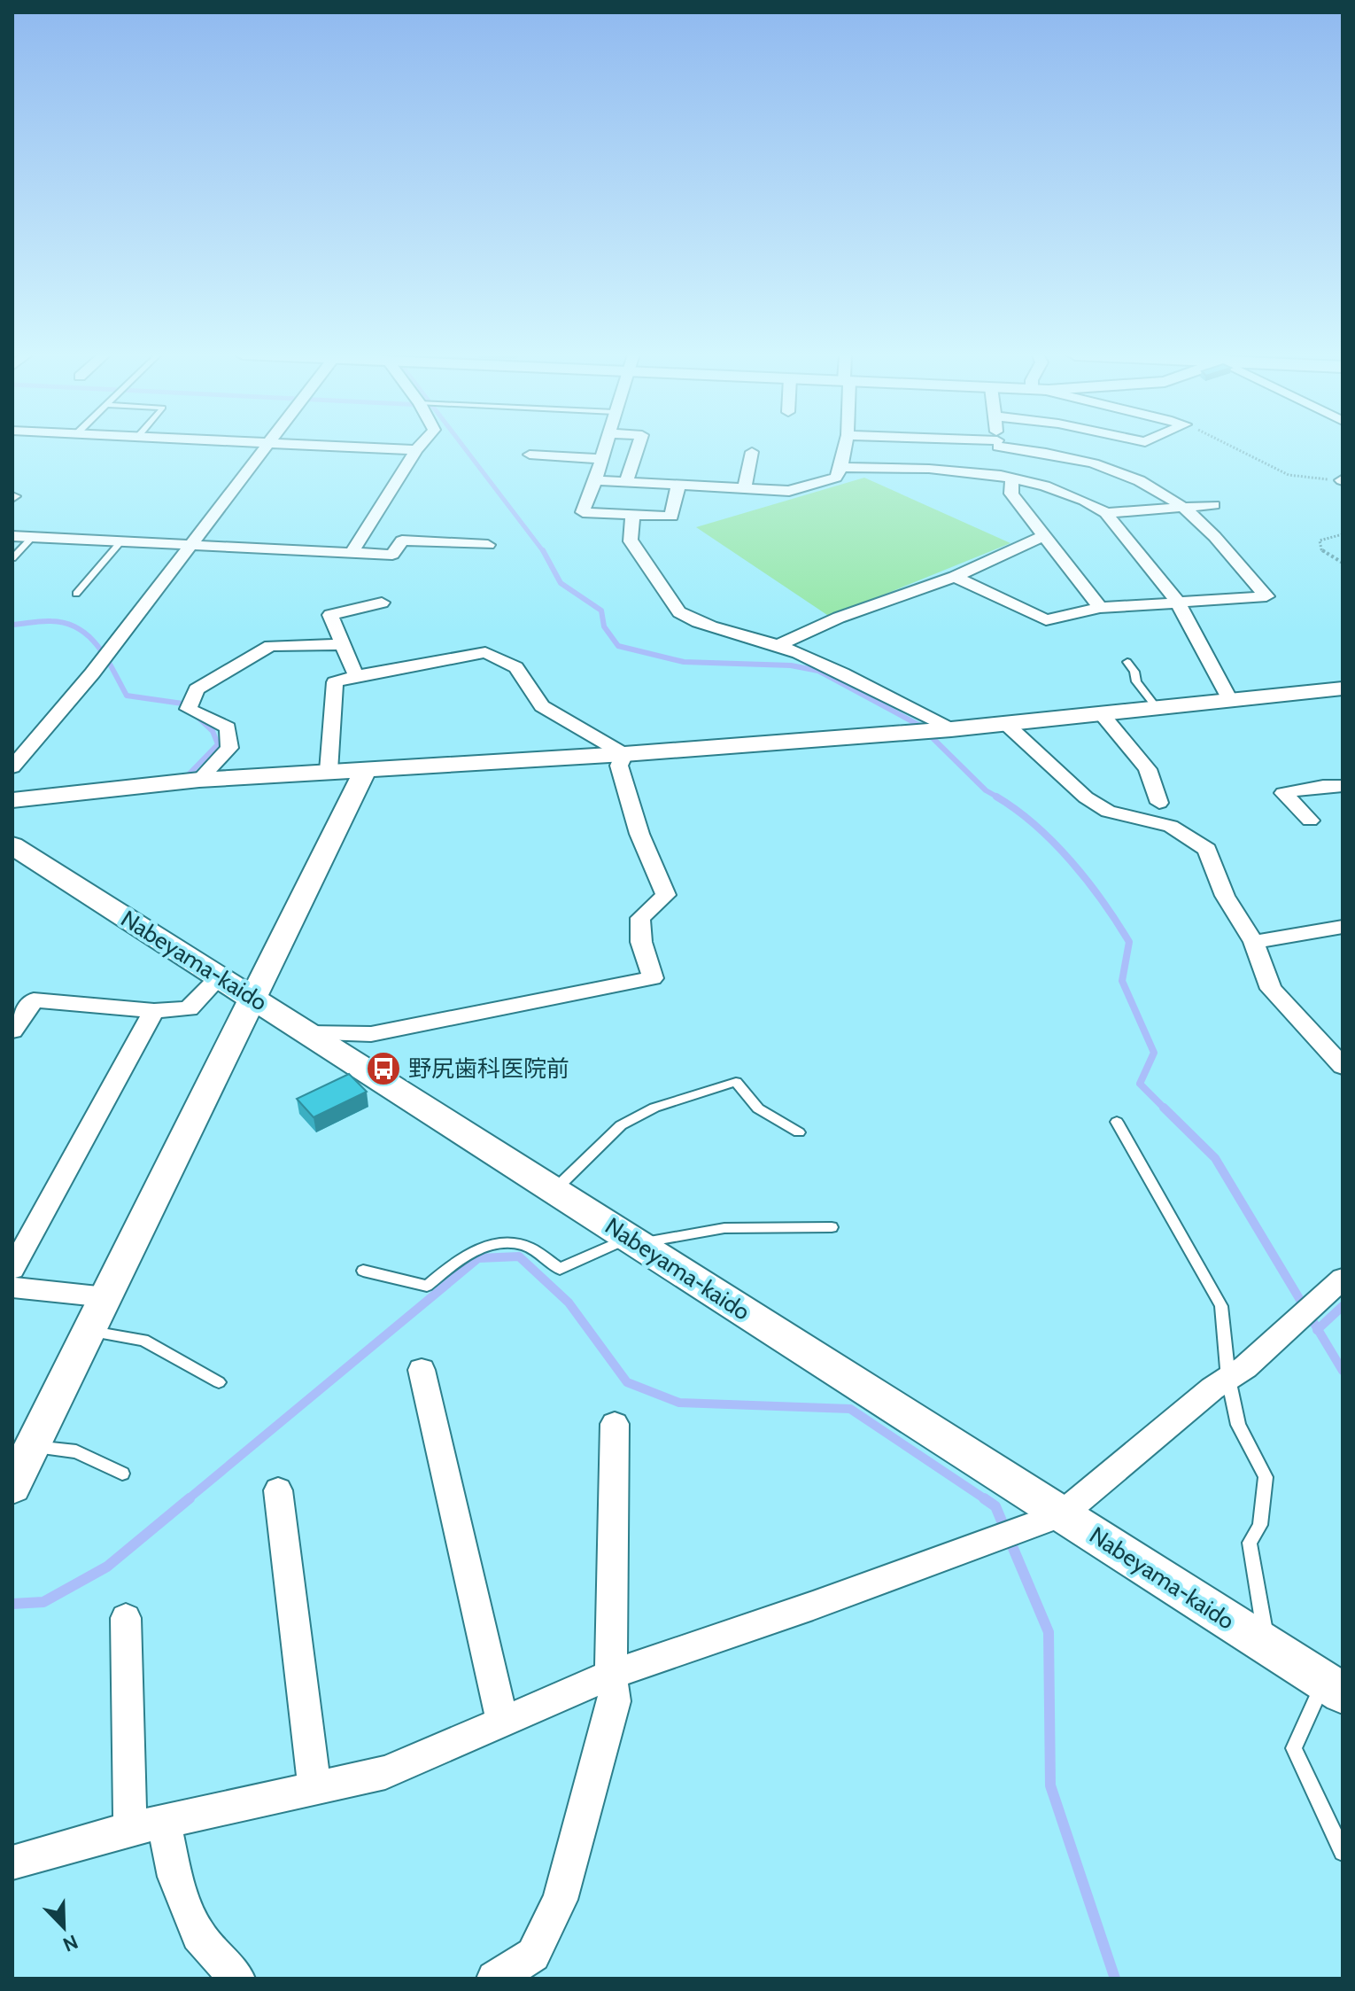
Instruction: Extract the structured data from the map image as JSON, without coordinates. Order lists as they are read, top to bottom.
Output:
{
  "streets": {
    "street": ["Nabeyama-kaido"]
  },
  "places": {
    "bus stop": ["野尻歯科医院前"]
  },
  "north": "bottom right"
}
